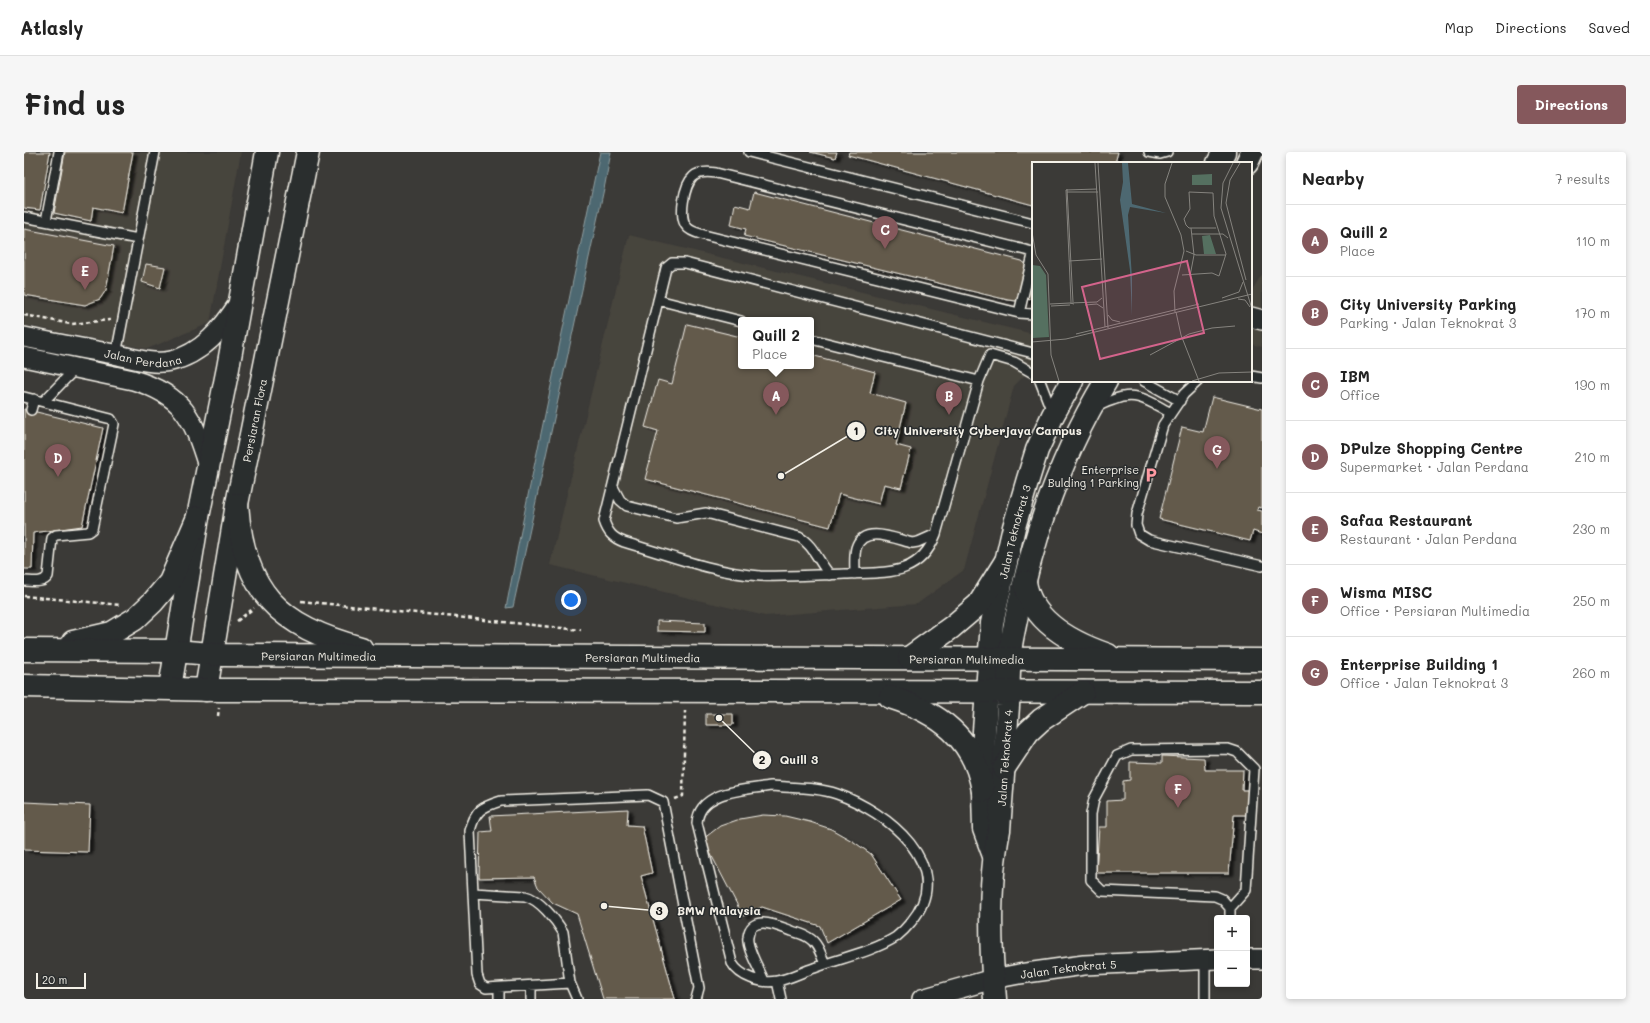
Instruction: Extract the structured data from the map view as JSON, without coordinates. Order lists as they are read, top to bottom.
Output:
{
  "streets": {
    "main road": [
      "Persiaran Flora",
      "Jalan Teknokrat 3",
      "Persiaran Multimedia",
      "Jalan Teknokrat 4"
    ],
    "street": ["Jalan Perdana", "Jalan Teknokrat 5"]
  },
  "crossings": [
    ["Persiaran Flora", "Persiaran Multimedia"],
    ["Jalan Teknokrat 3", "Persiaran Multimedia"],
    ["Jalan Teknokrat 3", "Jalan Teknokrat 4"],
    ["Persiaran Multimedia", "Jalan Teknokrat 4"],
    ["Jalan Teknokrat 4", "Jalan Teknokrat 5"]
  ],
  "places": {
    "parking": ["Enterprise Bulding 1 Parking"],
    "other": ["City University Cyberjaya Campus", "Quill 3", "BMW Malaysia"]
  },
  "scale_bar": "20 m",
  "page": {
    "header": "Atlasly",
    "nav": ["Map", "Directions", "Saved"],
    "buttons": "Directions",
    "title": "Find us",
    "heading": ["Nearby", "7 results"],
    "list": [
      {
        "mark": "A",
        "name": "Quill 2",
        "note": "Place",
        "value": "110 m"
      },
      {
        "mark": "B",
        "name": "City University Parking",
        "note": "Parking · Jalan Teknokrat 3",
        "value": "170 m"
      },
      {
        "mark": "C",
        "name": "IBM",
        "note": "Office",
        "value": "190 m"
      },
      {
        "mark": "D",
        "name": "DPulze Shopping Centre",
        "note": "Supermarket · Jalan Perdana",
        "value": "210 m"
      },
      {
        "mark": "E",
        "name": "Safaa Restaurant",
        "note": "Restaurant · Jalan Perdana",
        "value": "230 m"
      },
      {
        "mark": "F",
        "name": "Wisma MISC",
        "note": "Office · Persiaran Multimedia",
        "value": "250 m"
      },
      {
        "mark": "G",
        "name": "Enterprise Building 1",
        "note": "Office · Jalan Teknokrat 3",
        "value": "260 m"
      }
    ],
    "pins": [
      "C",
      "E",
      "A",
      "B",
      "G",
      "D",
      "F"
    ],
    "popup": ["Quill 2", "Place"],
    "map_buttons": ["+", "−"],
    "scale": "20 m"
  }
}
